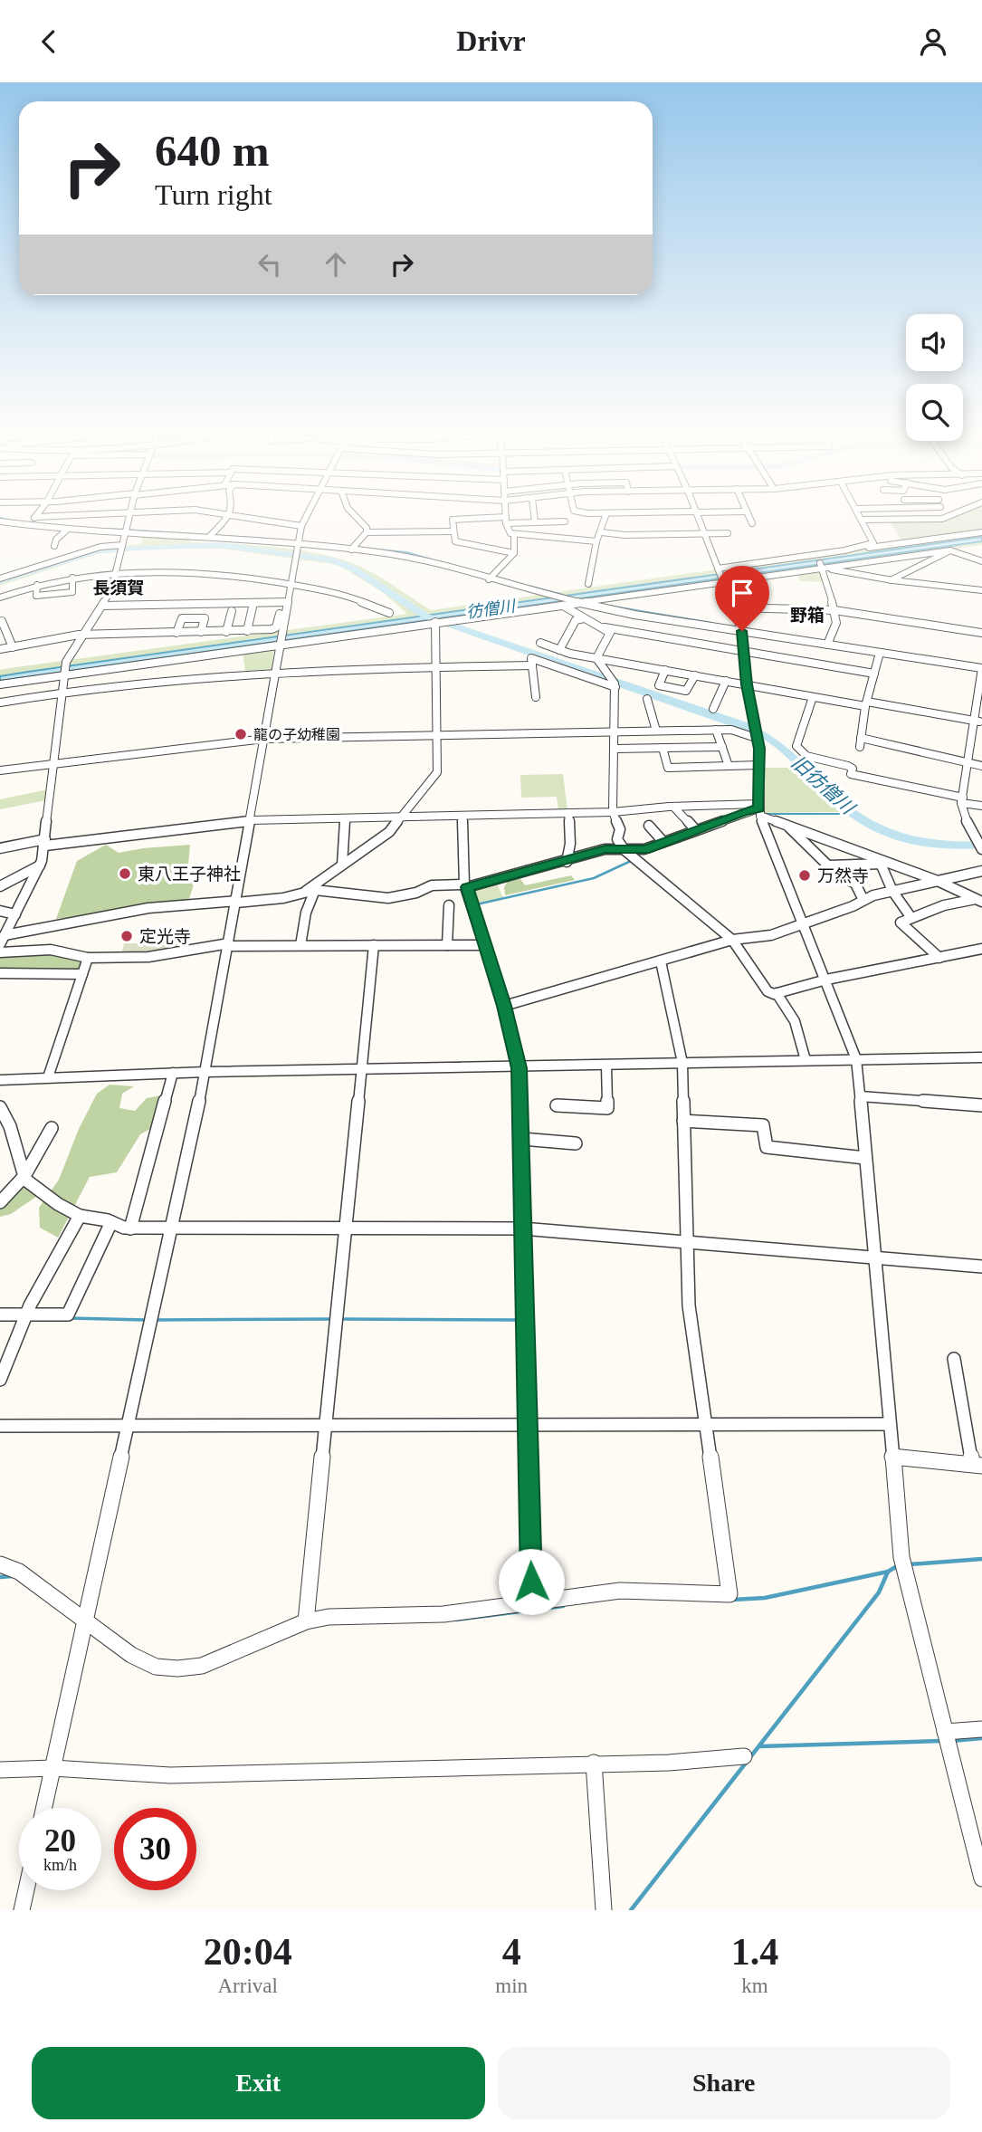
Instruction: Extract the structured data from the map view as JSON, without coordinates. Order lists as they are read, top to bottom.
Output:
{
  "districts": ["長須賀", "野箱"],
  "water": ["彷僧川", "旧彷僧川"],
  "places": [
    "龍の子幼稚園",
    "東八王子神社",
    "万然寺",
    "定光寺"
  ],
  "page": {
    "header": "Drivr",
    "turn": ["640 m", "Turn right"],
    "speed": "20 km/h",
    "limit": "30",
    "eta": [
      "20:04",
      "Arrival",
      "4",
      "min",
      "1.4",
      "km"
    ],
    "buttons": ["Exit", "Share"]
  }
}
